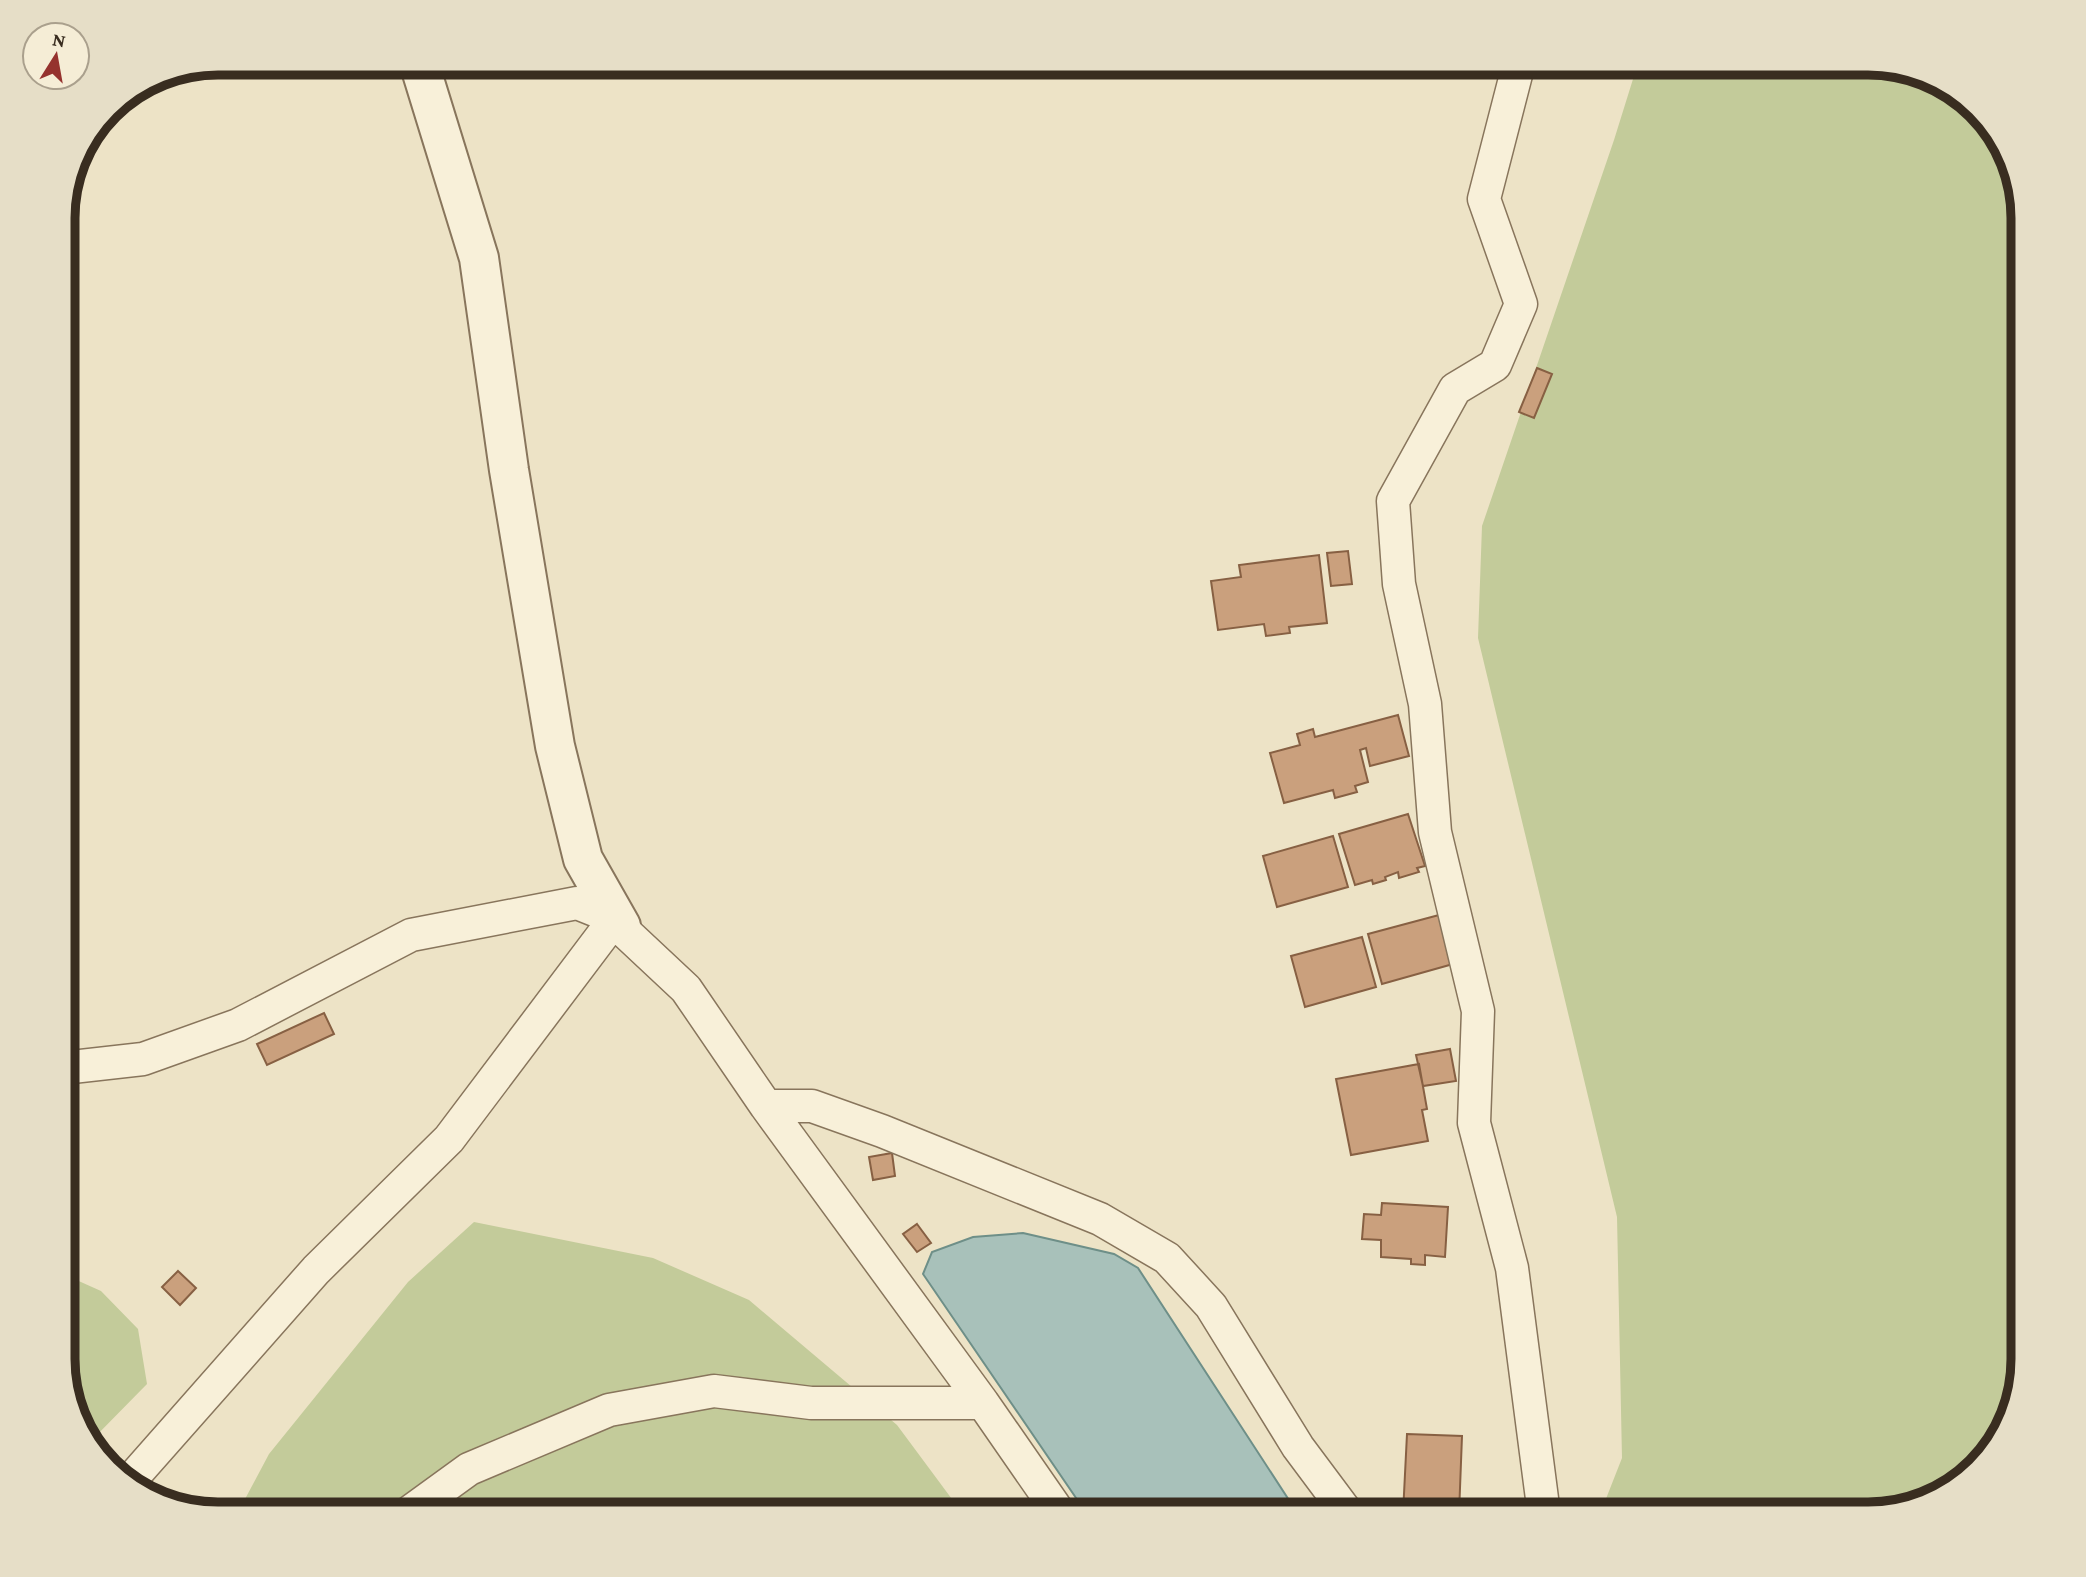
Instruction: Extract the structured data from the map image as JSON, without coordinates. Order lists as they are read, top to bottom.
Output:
{
  "north": "top"
}
